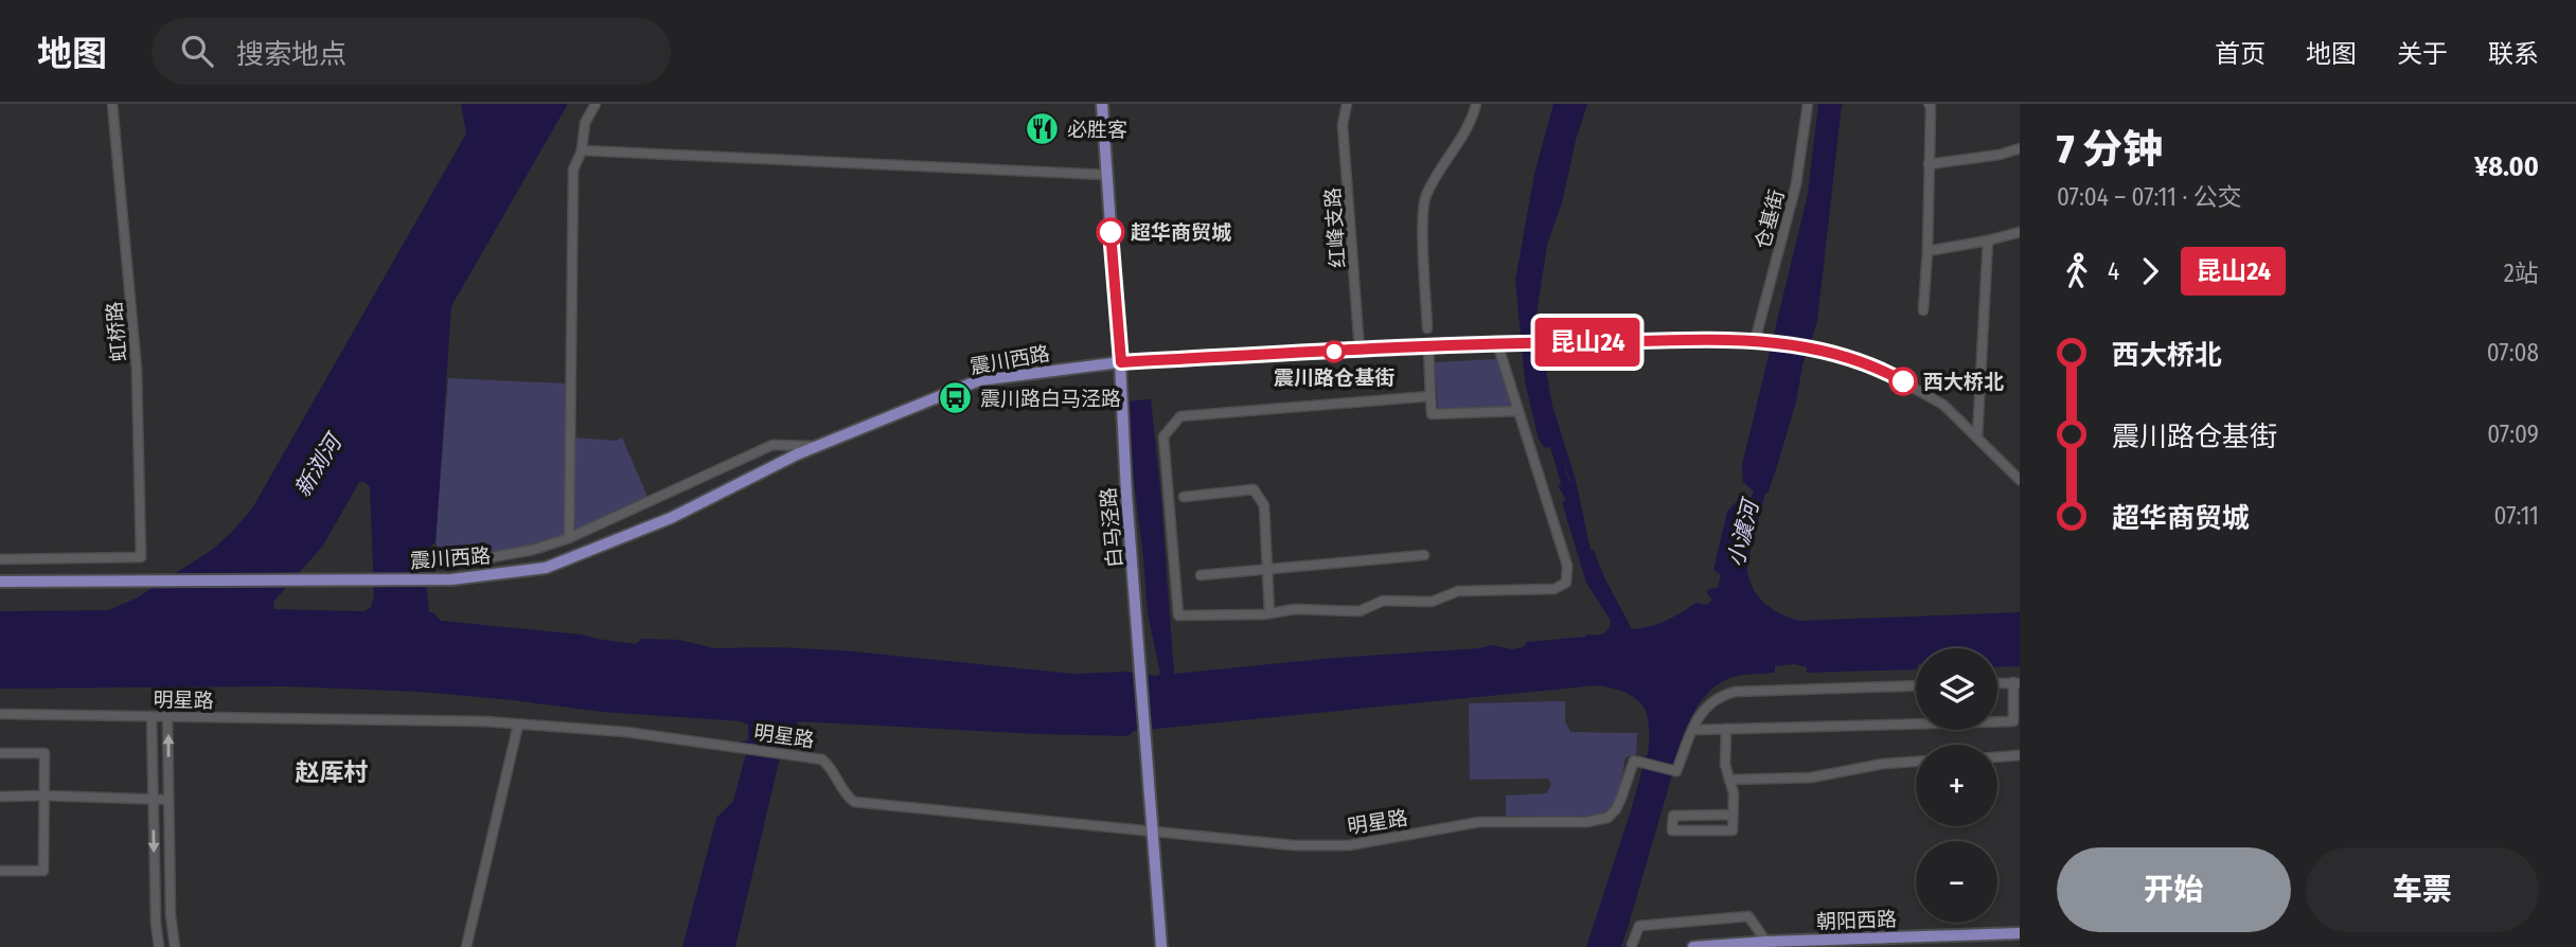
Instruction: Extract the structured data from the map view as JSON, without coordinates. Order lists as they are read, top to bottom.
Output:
{
  "streets": {
    "main road": ["震川西路", "白马泾路", "朝阳西路"],
    "street": [
      "仓基街",
      "红峰支路",
      "虹桥路",
      "明星路"
    ]
  },
  "crossings": [
    ["仓基街", "震川西路"],
    ["红峰支路", "震川西路"],
    ["震川西路", "白马泾路"],
    ["白马泾路", "明星路"]
  ],
  "districts": ["赵厍村"],
  "water": ["新浏河", "小澞河"],
  "places": {
    "restaurant": ["必胜客"],
    "other": ["超华商贸城", "震川路仓基街", "西大桥北"],
    "bus stop": ["震川路白马泾路"]
  },
  "lines": ["bus line 昆山24"],
  "page": {
    "header": "地图",
    "search": "搜索地点",
    "nav": [
      "首页",
      "地图",
      "关于",
      "联系"
    ],
    "on_map": "昆山24",
    "heading": ["7 分钟", "07:04 – 07:11 · 公交", "¥8.00"],
    "legs": ["4", "昆山24", "2站"],
    "list": [
      {
        "name": "西大桥北",
        "value": "07:08"
      },
      {
        "name": "震川路仓基街",
        "value": "07:09"
      },
      {
        "name": "超华商贸城",
        "value": "07:11"
      }
    ],
    "map_buttons": ["+", "−"],
    "buttons": ["开始", "车票"]
  }
}
